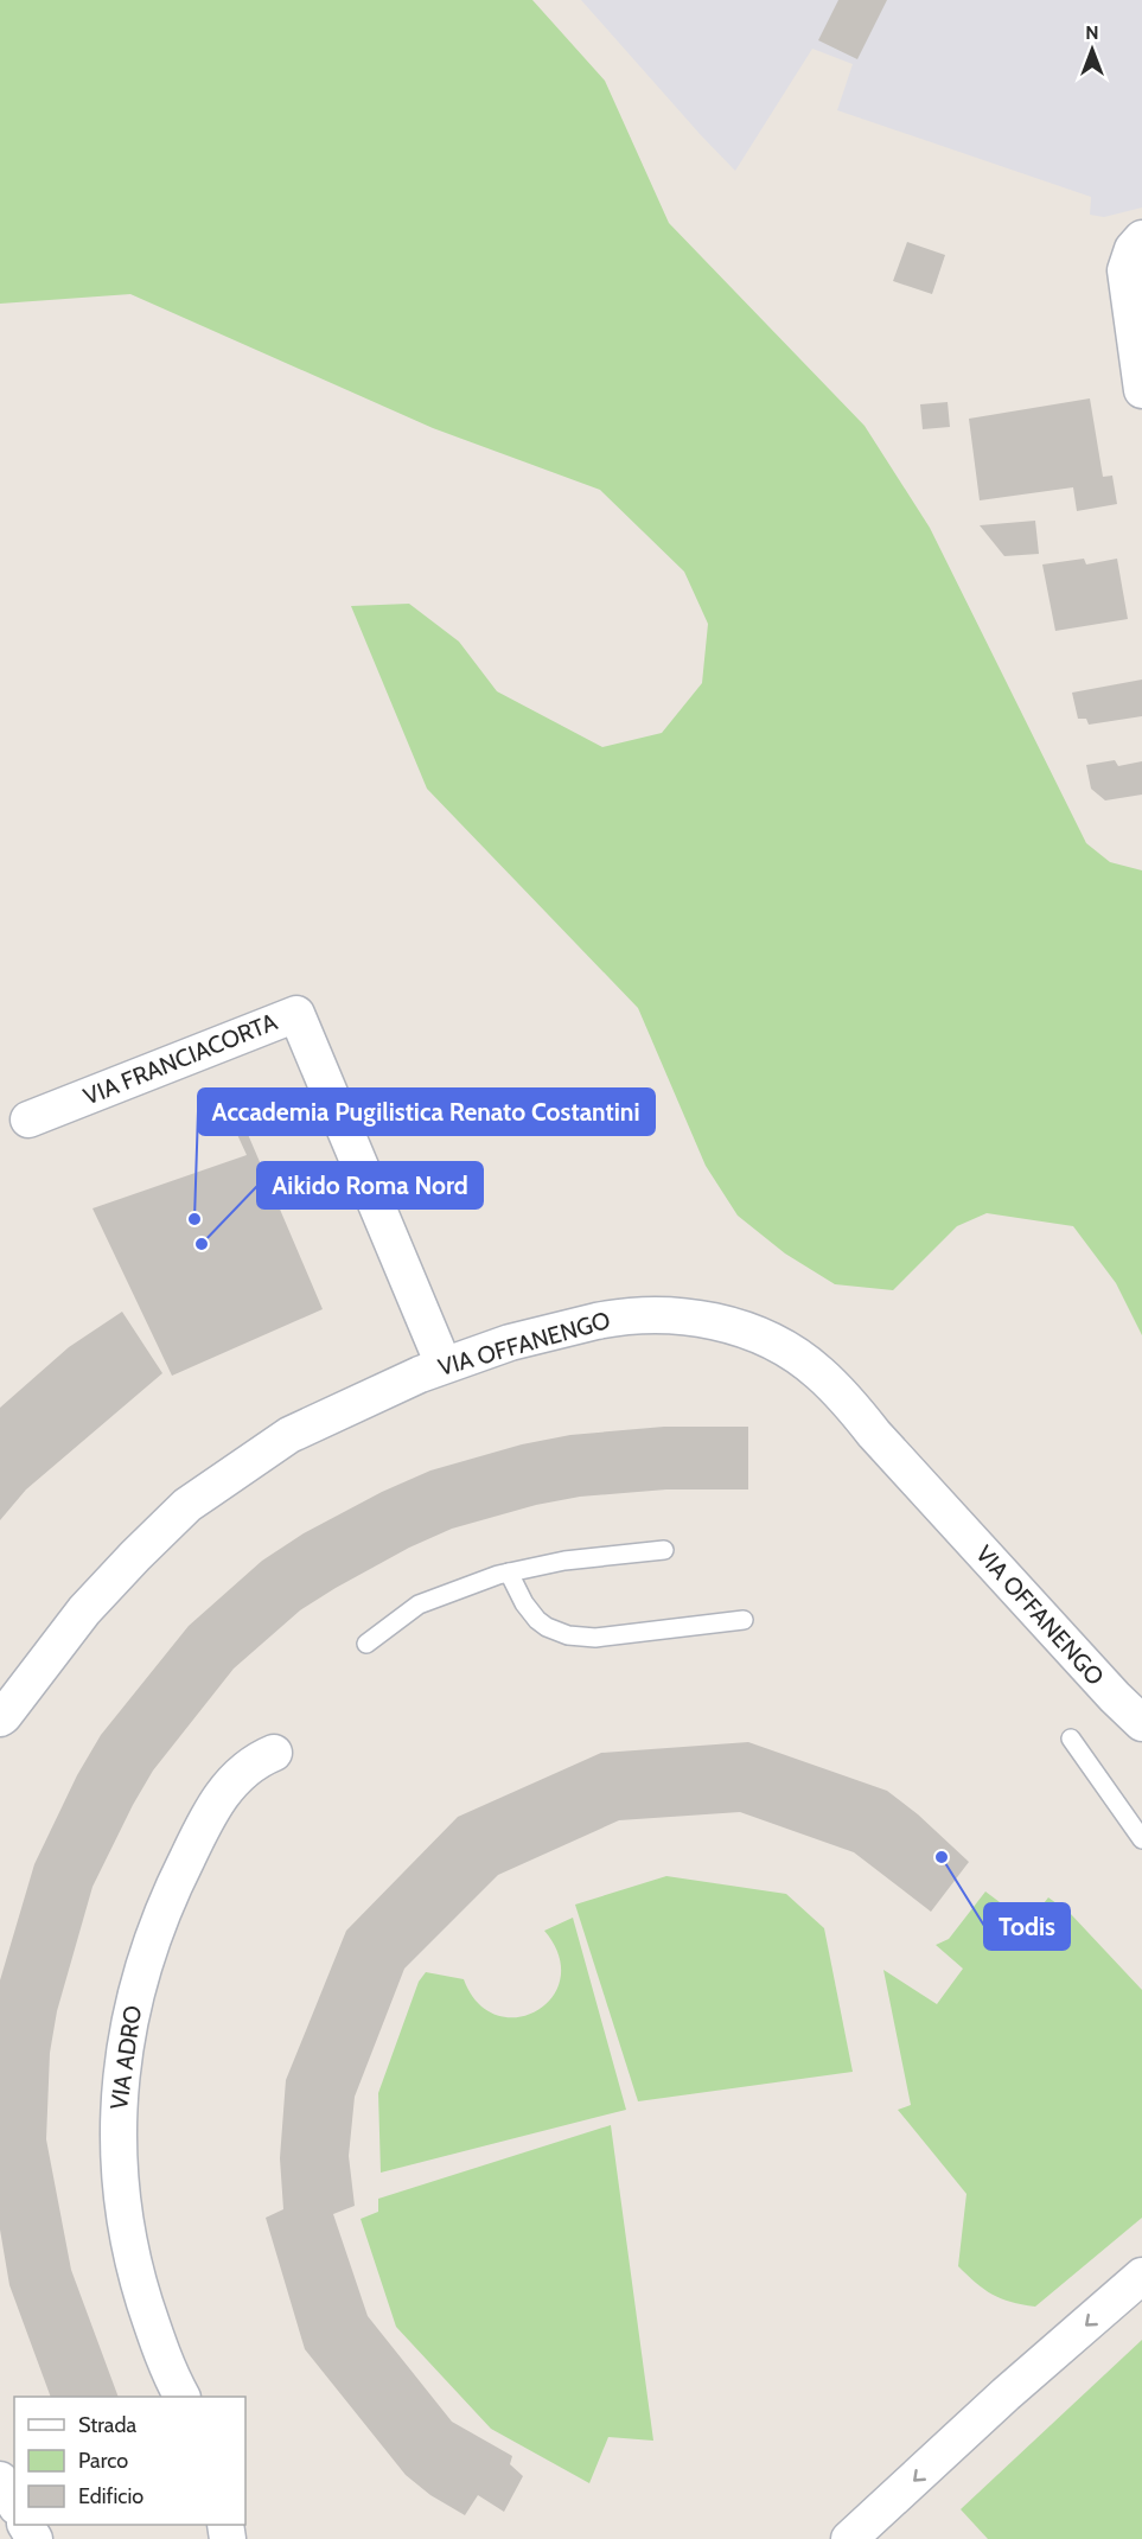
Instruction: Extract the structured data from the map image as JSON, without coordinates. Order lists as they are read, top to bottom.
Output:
{
  "streets": {
    "street": ["VIA FRANCIACORTA", "VIA OFFANENGO", "VIA ADRO"]
  },
  "crossings": [
    ["VIA FRANCIACORTA", "VIA OFFANENGO"]
  ],
  "places": ["Accademia Pugilistica Renato Costantini", "Aikido Roma Nord", "Todis"],
  "legend": ["Strada", "Parco", "Edificio"],
  "north": "top"
}
